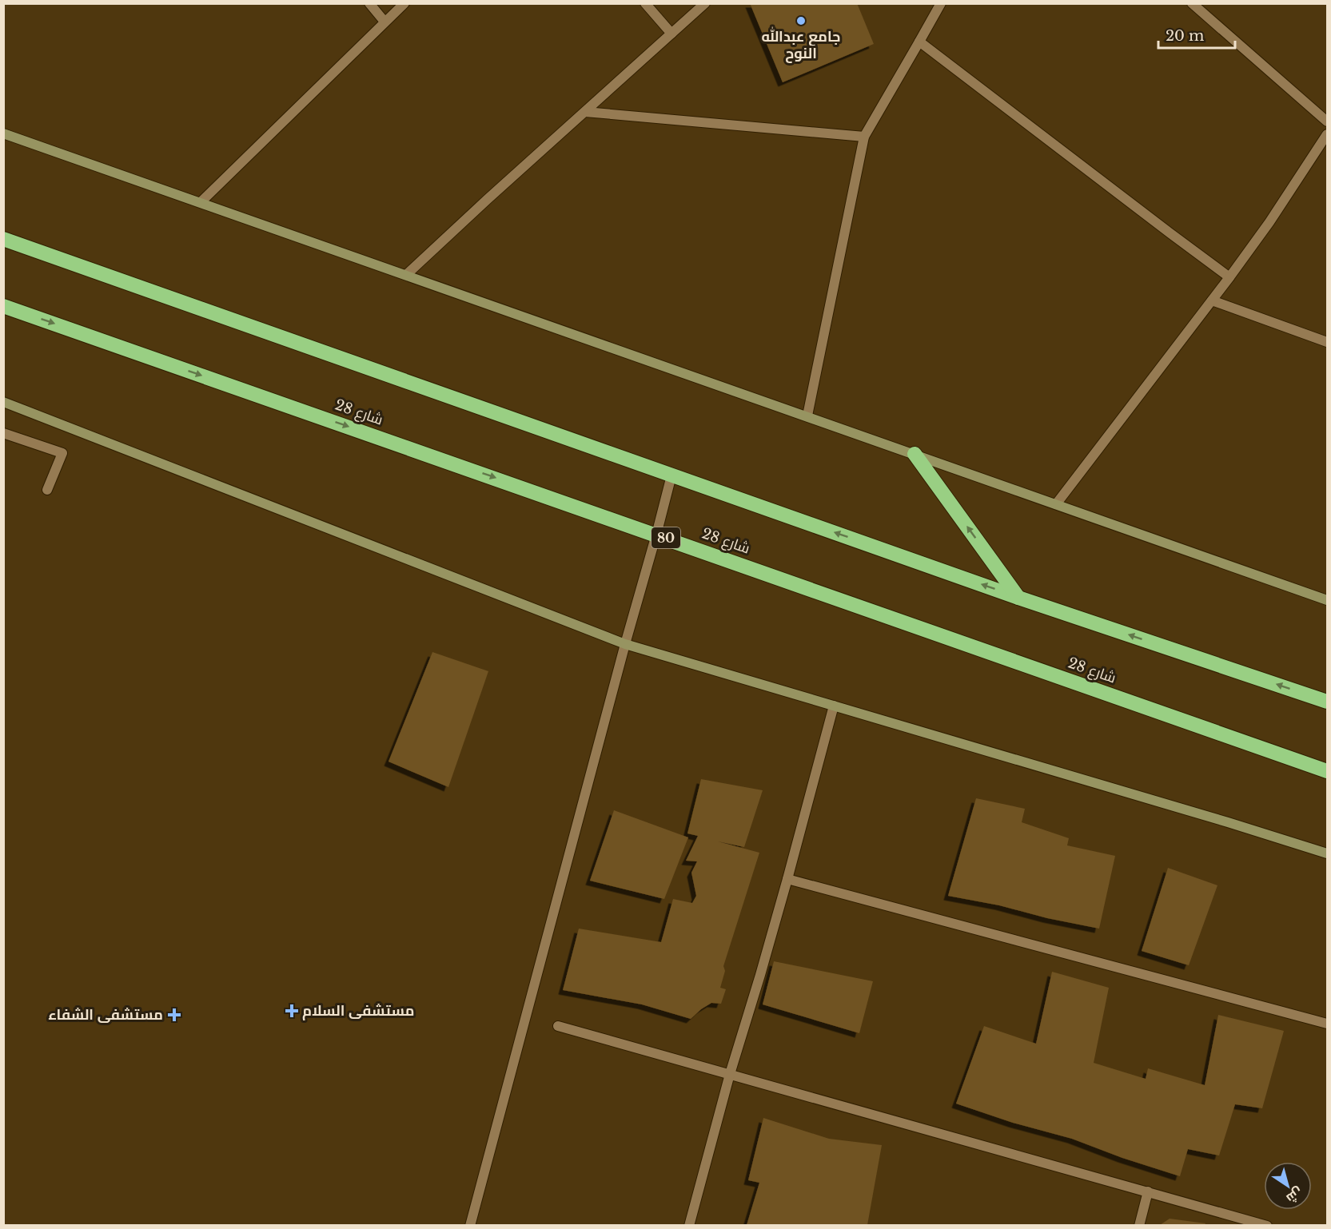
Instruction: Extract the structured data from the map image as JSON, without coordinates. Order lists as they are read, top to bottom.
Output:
{
  "streets": {
    "highway": ["شارع 28", "80"]
  },
  "places": {
    "other": ["جامع عبدالله النوح"],
    "health": ["مستشفى السلام", "مستشفى الشفاء"]
  },
  "scale_bar": "20 m",
  "north": "bottom right"
}
